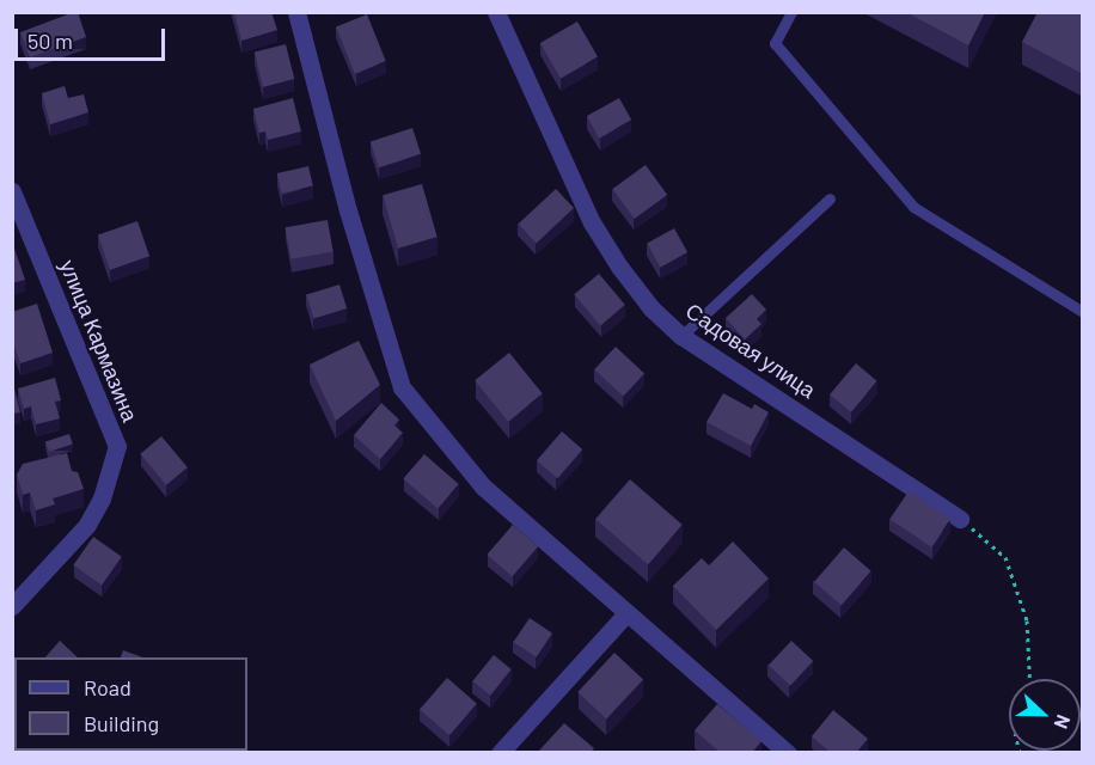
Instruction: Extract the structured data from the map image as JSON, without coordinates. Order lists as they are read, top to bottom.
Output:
{
  "streets": {
    "street": ["улица Кармазина", "Садовая улица"]
  },
  "legend": ["Road", "Building"],
  "scale_bar": "50 m",
  "north": "right"
}
